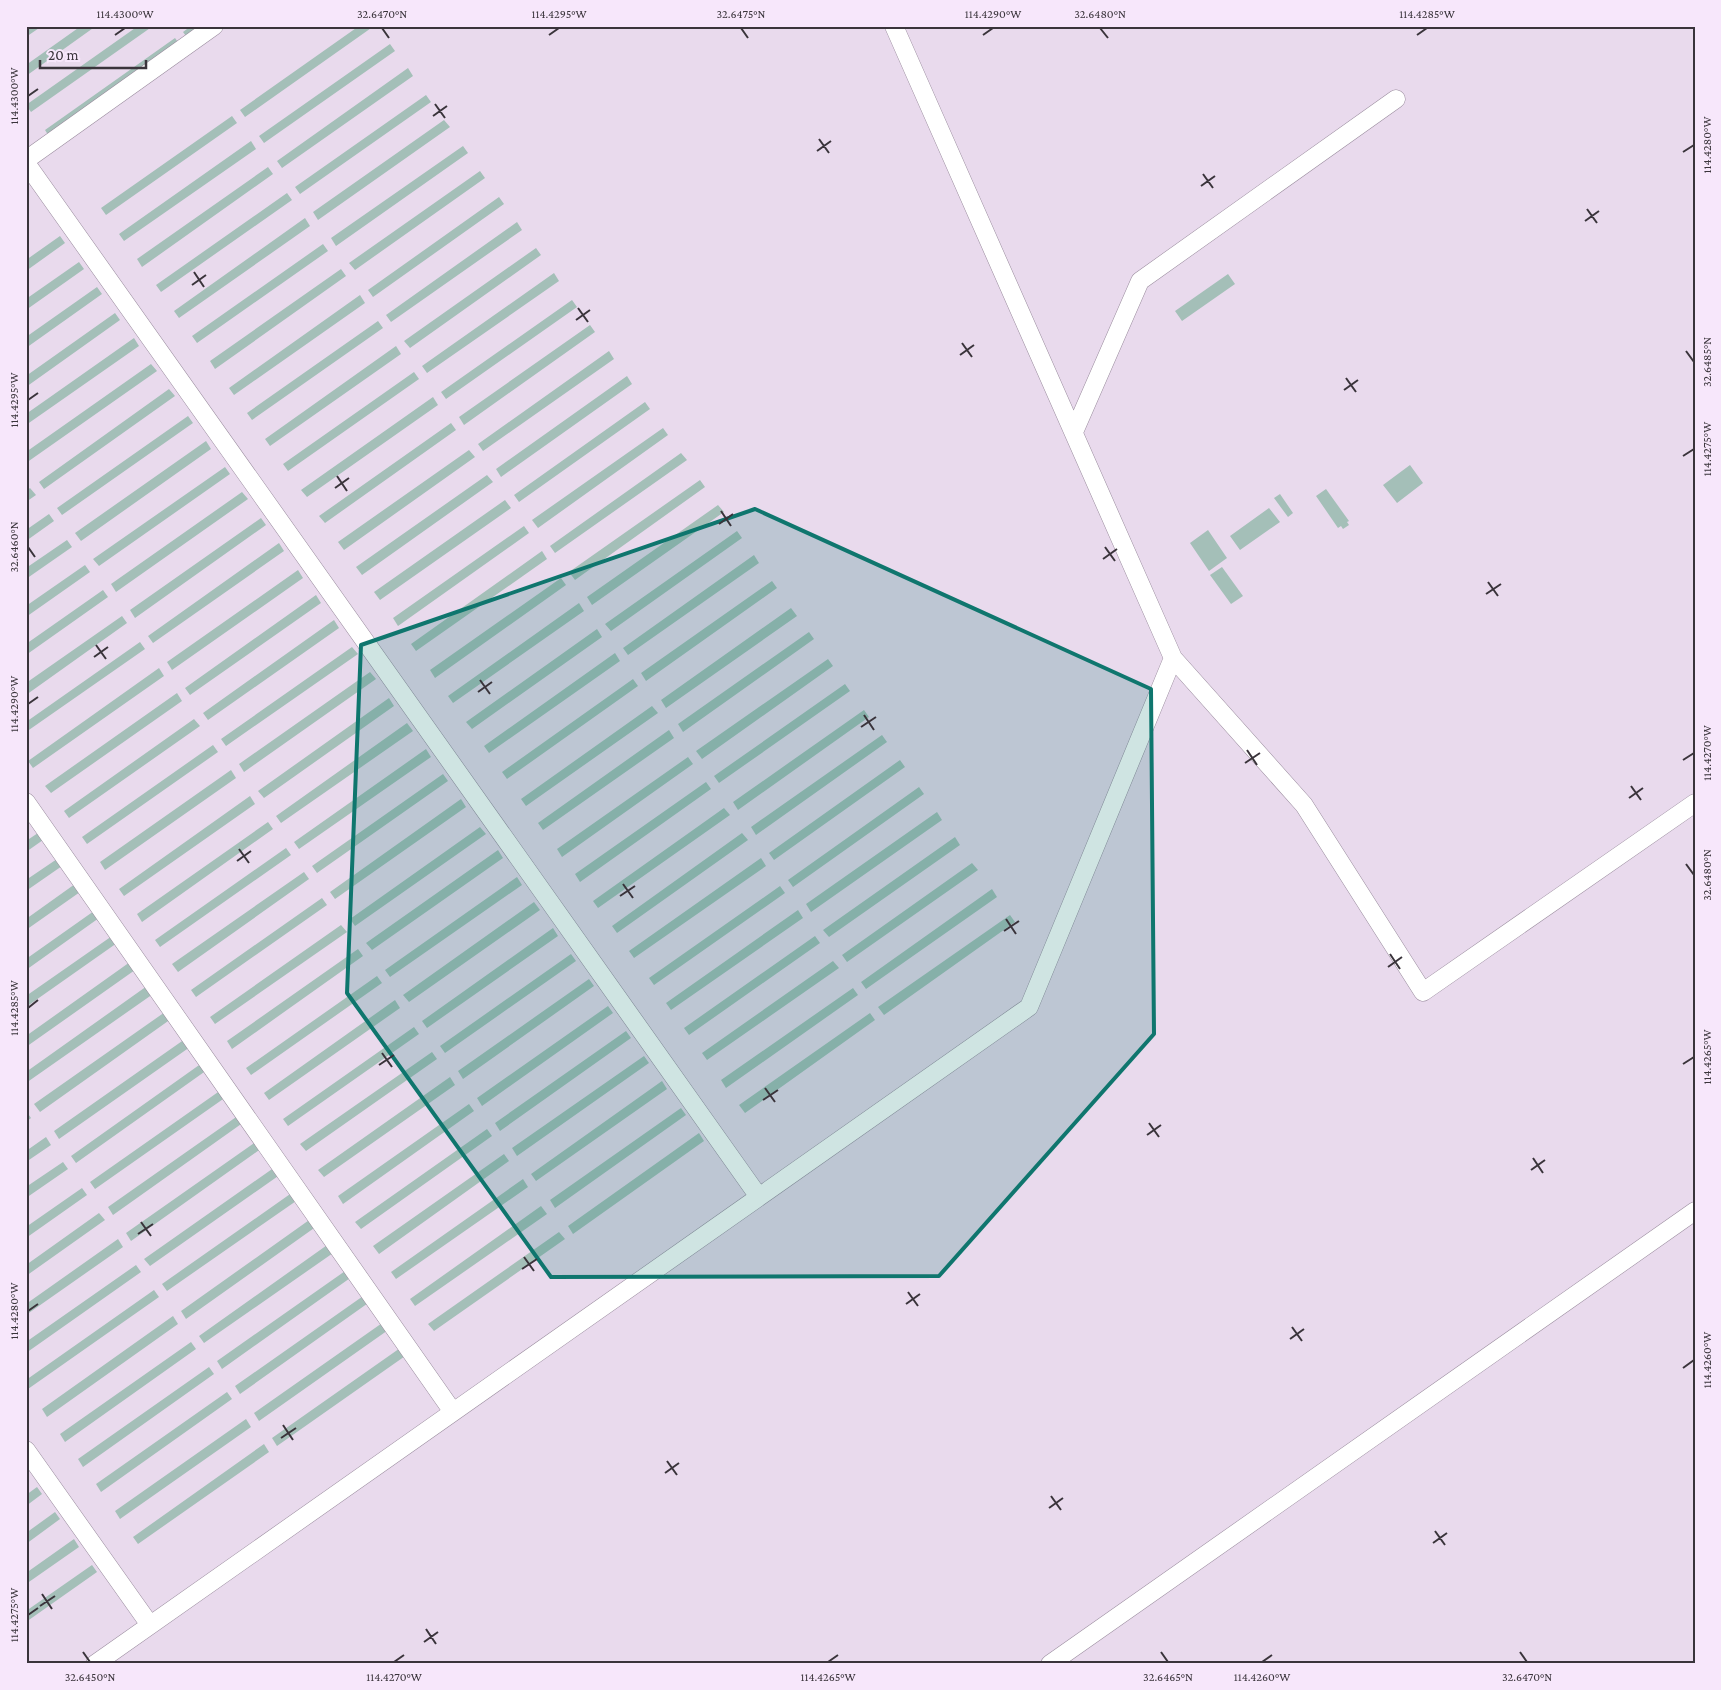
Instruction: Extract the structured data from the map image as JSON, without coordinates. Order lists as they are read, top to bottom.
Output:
{
  "scale_bar": "20 m",
  "coordinates": [
    "114.4300°W",
    "32.6470°N",
    "114.4295°W",
    "32.6475°N",
    "114.4290°W",
    "32.6480°N",
    "114.4285°W",
    "114.4280°W",
    "32.6485°N",
    "114.4275°W",
    "32.6460°N",
    "114.4270°W",
    "114.4265°W",
    "114.4260°W",
    "32.6450°N",
    "32.6465°N"
  ]
}
